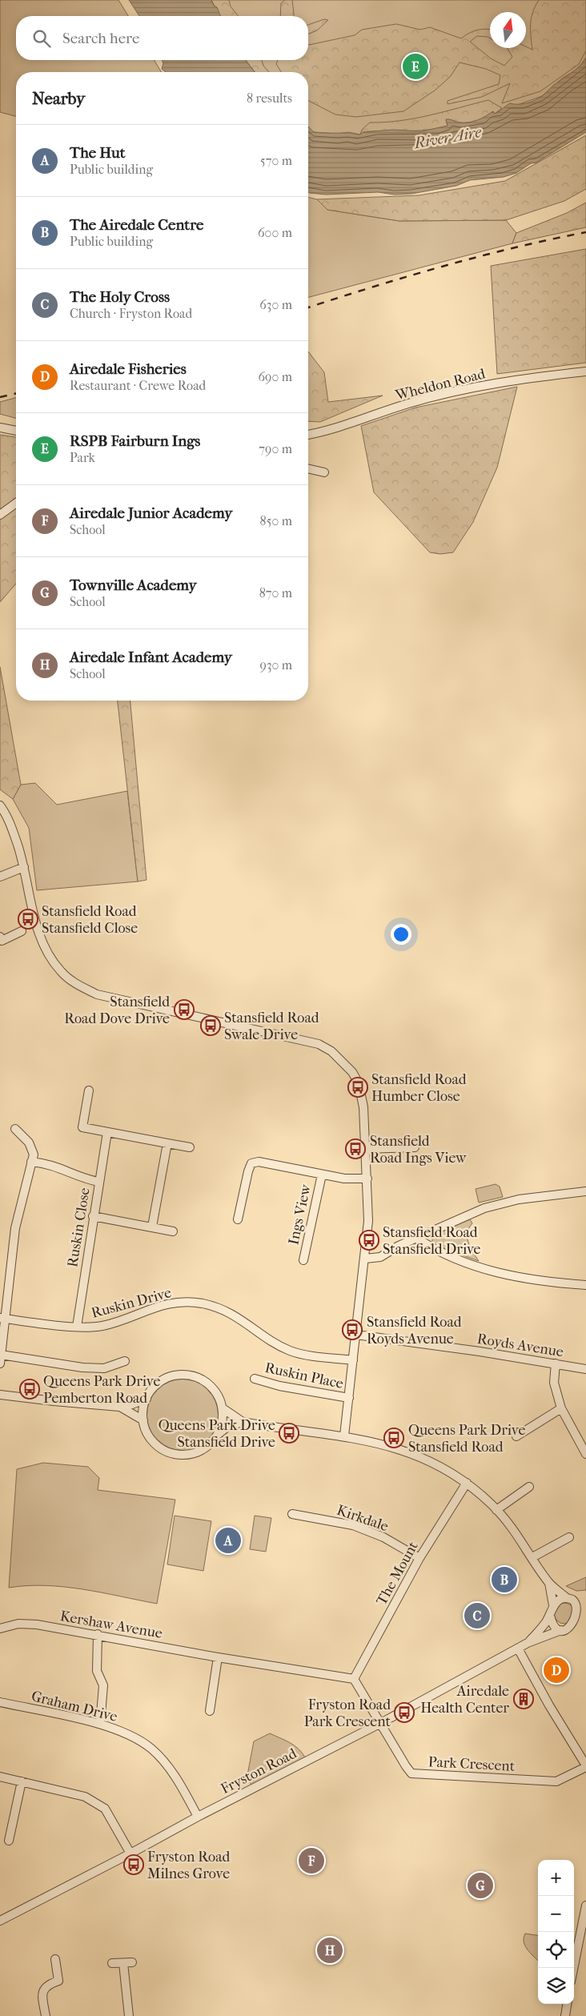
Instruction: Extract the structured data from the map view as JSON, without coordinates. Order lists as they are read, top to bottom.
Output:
{
  "streets": {
    "street": [
      "Wheldon Road",
      "Ings View",
      "Ruskin Close",
      "Ruskin Drive",
      "Royds Avenue",
      "Ruskin Place",
      "Kirkdale",
      "The Mount",
      "Kershaw Avenue",
      "Graham Drive",
      "Park Crescent",
      "Fryston Road"
    ]
  },
  "crossings": [
    ["Ruskin Close", "Ruskin Drive"],
    ["Kirkdale", "The Mount"],
    ["The Mount", "Kershaw Avenue"],
    ["Graham Drive", "Fryston Road"],
    ["Park Crescent", "Fryston Road"]
  ],
  "water": ["River Aire"],
  "places": {
    "bus stop": [
      "Stansfield Road Stansfield Close",
      "Stansfield Road Dove Drive",
      "Stansfield Road Swale Drive",
      "Stansfield Road Humber Close",
      "Stansfield Road Ings View",
      "Stansfield Road Stansfield Drive",
      "Stansfield Road Royds Avenue",
      "Queens Park Drive Pemberton Road",
      "Queens Park Drive Stansfield Drive",
      "Queens Park Drive Stansfield Road",
      "Fryston Road Park Crescent",
      "Fryston Road Milnes Grove"
    ],
    "building": ["Airedale Health Center"]
  },
  "north": "top",
  "page": {
    "search": "Search here",
    "pins": [
      "E",
      "A",
      "B",
      "C",
      "D",
      "F",
      "G",
      "H"
    ],
    "heading": ["Nearby", "8 results"],
    "list": [
      {
        "mark": "A",
        "name": "The Hut",
        "note": "Public building",
        "value": "570 m"
      },
      {
        "mark": "B",
        "name": "The Airedale Centre",
        "note": "Public building",
        "value": "600 m"
      },
      {
        "mark": "C",
        "name": "The Holy Cross",
        "note": "Church · Fryston Road",
        "value": "630 m"
      },
      {
        "mark": "D",
        "name": "Airedale Fisheries",
        "note": "Restaurant · Crewe Road",
        "value": "690 m"
      },
      {
        "mark": "E",
        "name": "RSPB Fairburn Ings",
        "note": "Park",
        "value": "790 m"
      },
      {
        "mark": "F",
        "name": "Airedale Junior Academy",
        "note": "School",
        "value": "850 m"
      },
      {
        "mark": "G",
        "name": "Townville Academy",
        "note": "School",
        "value": "870 m"
      },
      {
        "mark": "H",
        "name": "Airedale Infant Academy",
        "note": "School",
        "value": "930 m"
      }
    ],
    "map_buttons": ["+", "−"]
  }
}
